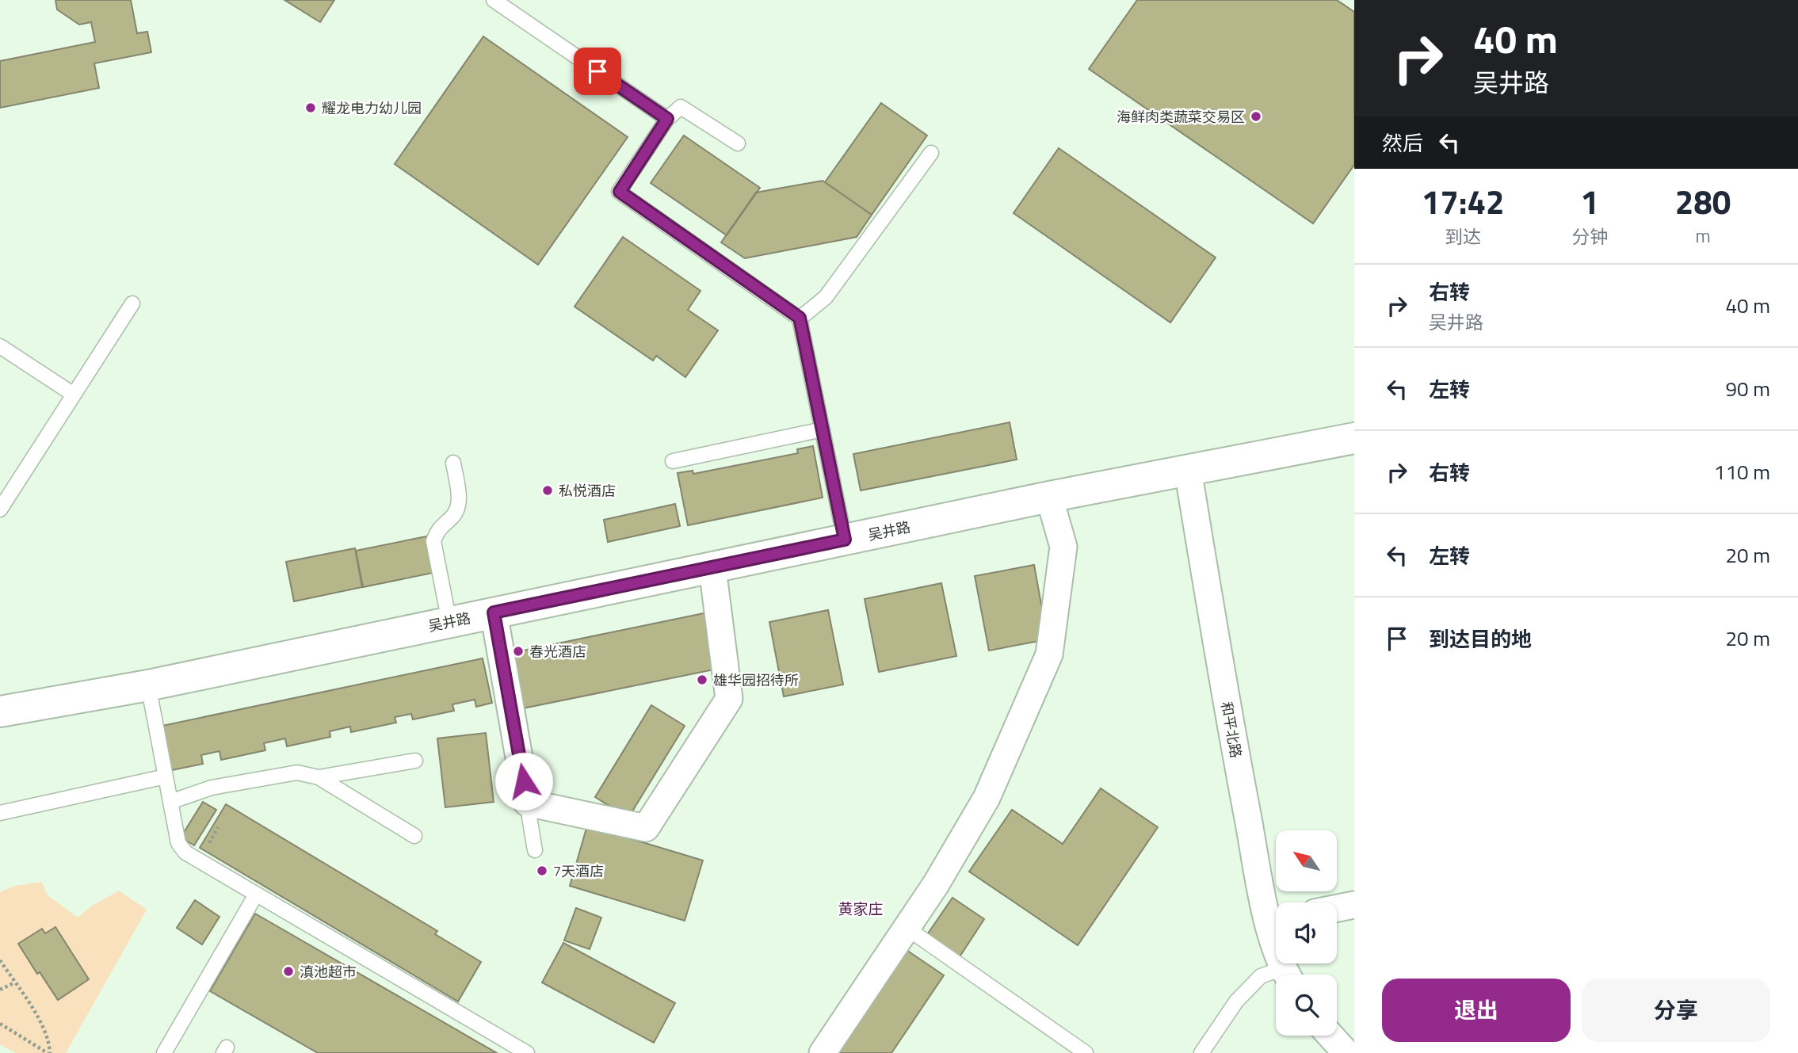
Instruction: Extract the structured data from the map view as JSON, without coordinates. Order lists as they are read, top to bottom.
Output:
{
  "streets": {
    "street": ["吴井路", "和平北路"]
  },
  "crossings": [
    ["吴井路", "和平北路"]
  ],
  "districts": ["黄家庄"],
  "places": [
    "耀龙电力幼儿园",
    "海鲜肉类蔬菜交易区",
    "私悦酒店",
    "春光酒店",
    "雄华园招待所",
    "7天酒店",
    "滇池超市"
  ],
  "north": "top left",
  "page": {
    "turn": ["40 m", "吴井路"],
    "then": "然后",
    "eta": [
      "17:42",
      "到达",
      "1",
      "分钟",
      "280",
      "m"
    ],
    "list": [
      {
        "name": "右转",
        "note": "吴井路",
        "value": "40 m"
      },
      {
        "name": "左转",
        "value": "90 m"
      },
      {
        "name": "右转",
        "value": "110 m"
      },
      {
        "name": "左转",
        "value": "20 m"
      },
      {
        "name": "到达目的地",
        "value": "20 m"
      }
    ],
    "buttons": ["退出", "分享"]
  }
}
